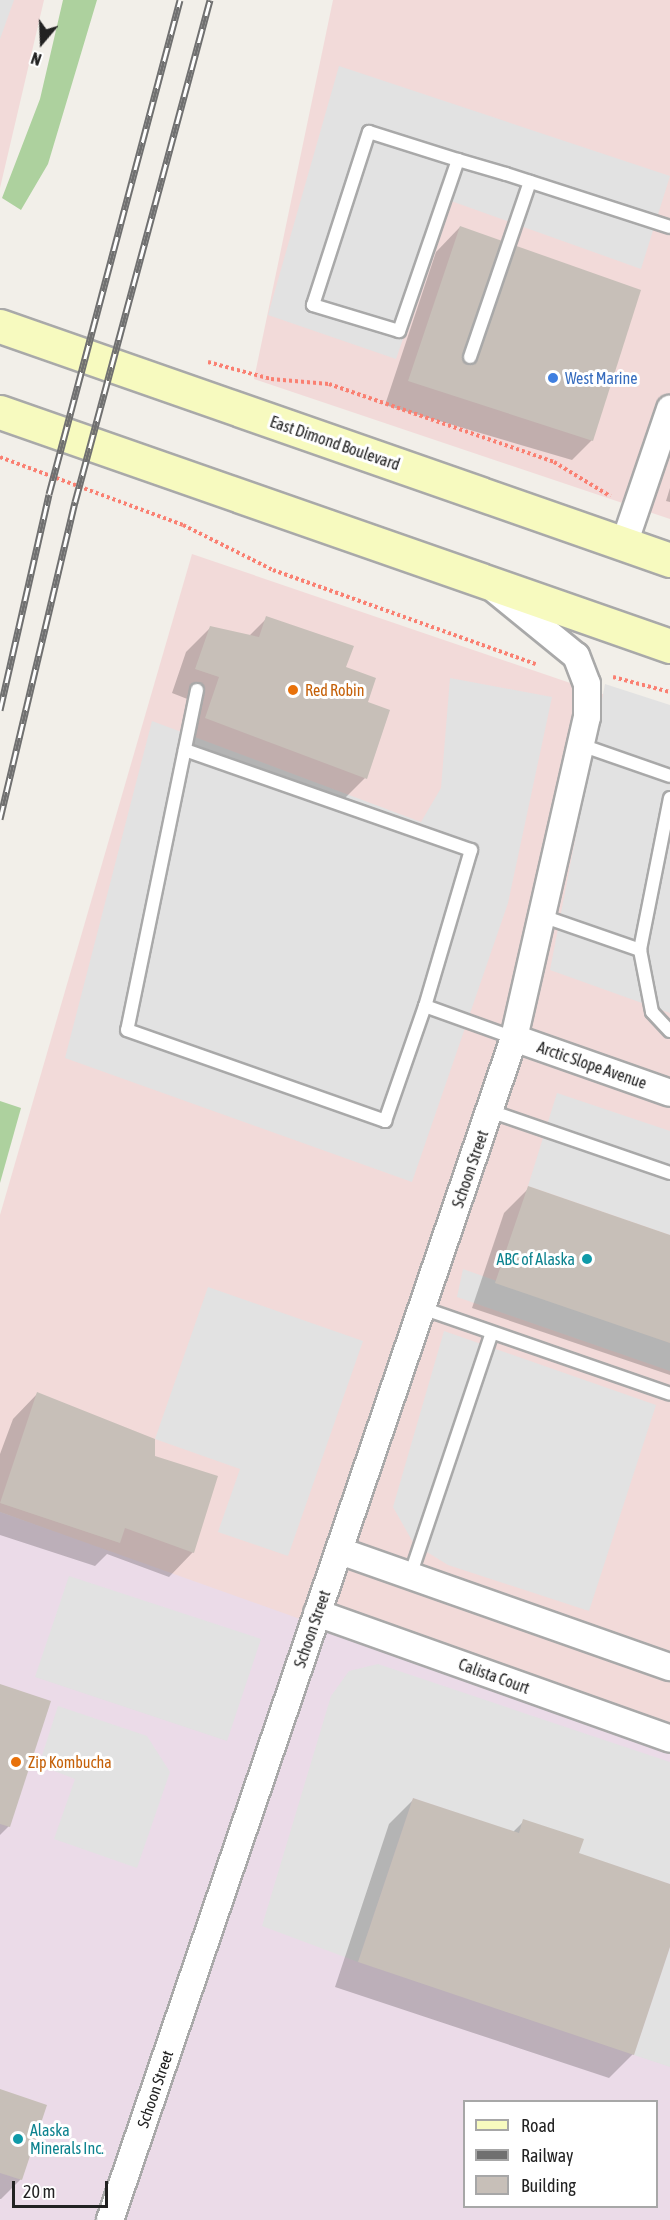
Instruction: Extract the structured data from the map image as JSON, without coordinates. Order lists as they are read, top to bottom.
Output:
{
  "streets": {
    "main road": ["East Dimond Boulevard"],
    "street": ["Arctic Slope Avenue", "Schoon Street", "Calista Court"]
  },
  "crossings": [
    ["Arctic Slope Avenue", "Schoon Street"],
    ["Schoon Street", "Calista Court"]
  ],
  "places": [
    "West Marine",
    "Red Robin",
    "ABC of Alaska",
    "Zip Kombucha",
    "Alaska Minerals Inc."
  ],
  "legend": ["Road", "Railway", "Building"],
  "scale_bar": "20 m",
  "north": "bottom"
}
